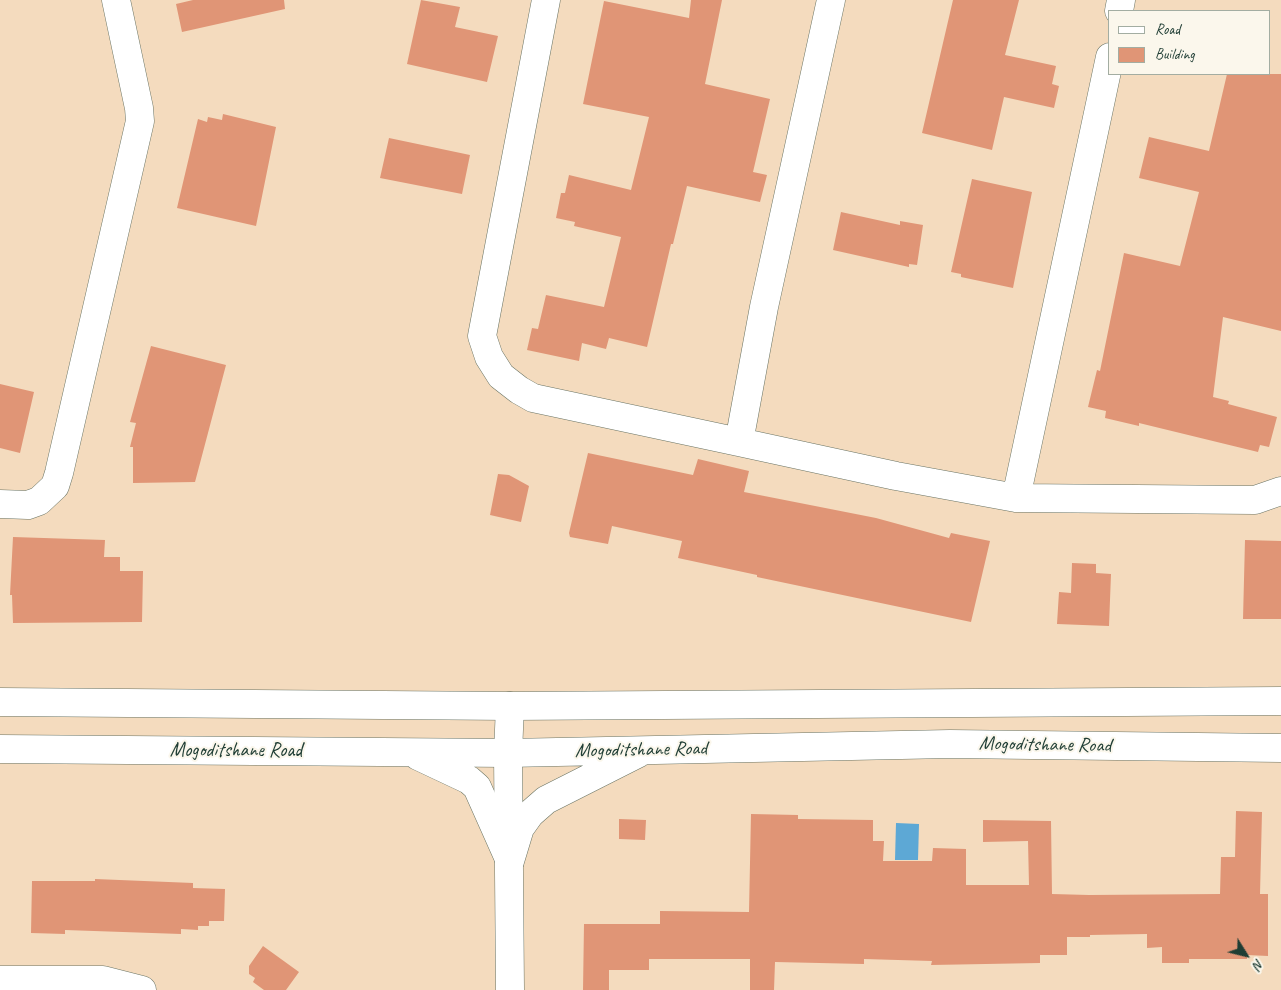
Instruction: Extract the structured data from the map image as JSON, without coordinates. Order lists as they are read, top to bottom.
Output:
{
  "streets": {
    "street": ["Mogoditshane Road"]
  },
  "legend": ["Road", "Building"],
  "north": "bottom right"
}
